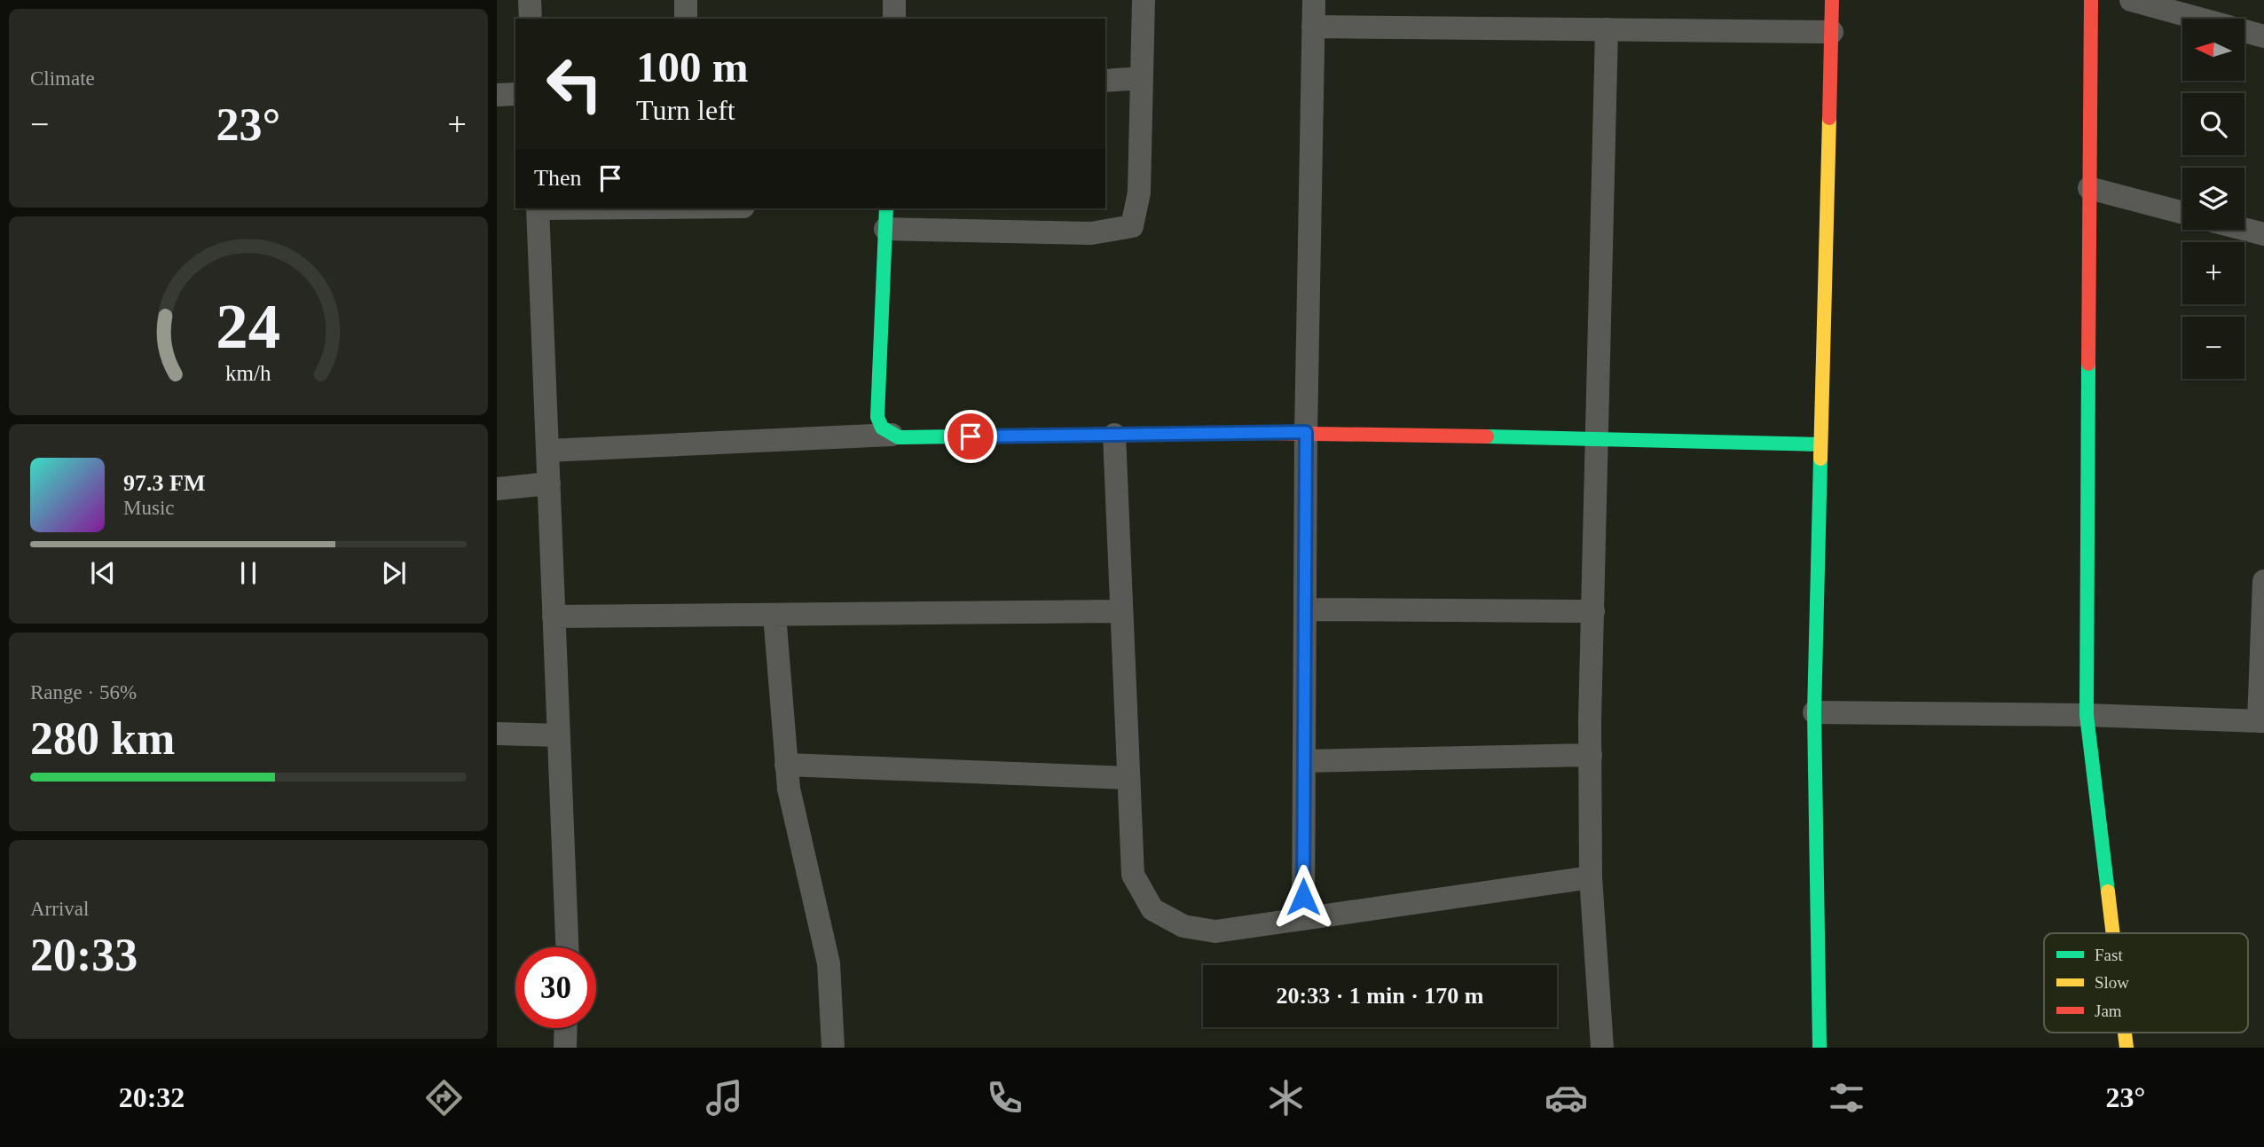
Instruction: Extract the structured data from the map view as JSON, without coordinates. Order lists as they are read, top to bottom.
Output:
{
  "legend": ["Fast", "Slow", "Jam"],
  "north": "left",
  "page": {
    "tile": [
      "Climate",
      ["Range · 56%", "280 km"],
      ["Arrival", "20:33"]
    ],
    "map_buttons": ["+", "−"],
    "turn": ["100 m", "Turn left"],
    "heat": ["−", "23°", "+"],
    "then": "Then",
    "song": ["97.3 FM", "Music"],
    "limit": "30",
    "trip": "20:33 · 1 min · 170 m",
    "tabs": ["20:32", "23°"],
    "gauge": ["24", "km/h"]
  }
}
